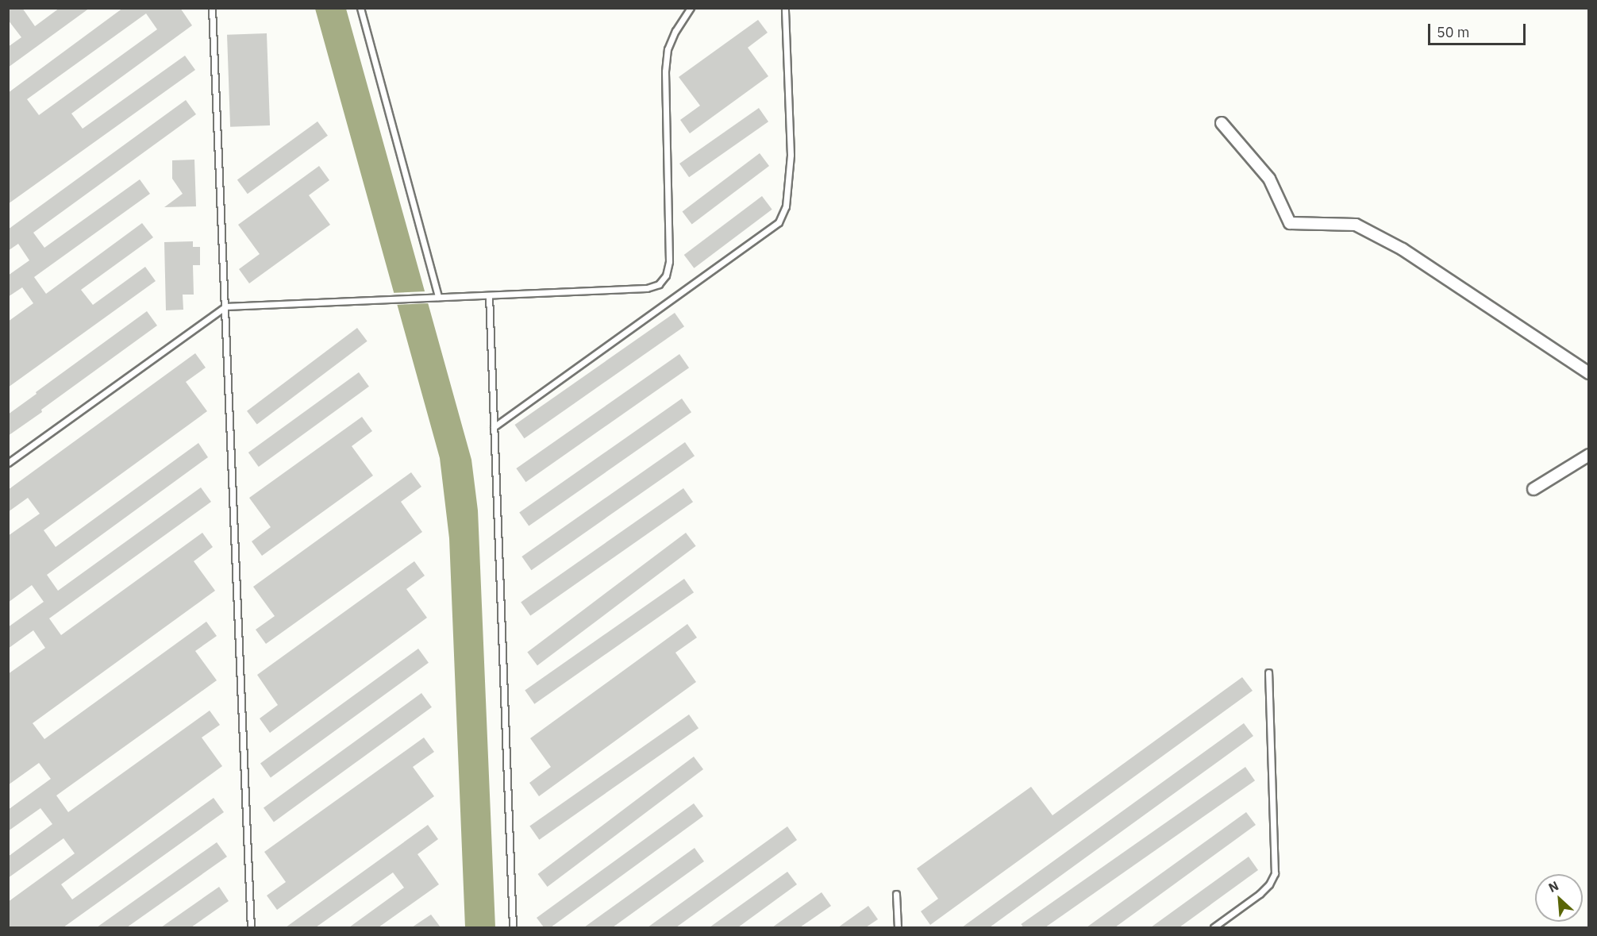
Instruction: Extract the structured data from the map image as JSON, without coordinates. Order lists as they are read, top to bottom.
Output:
{
  "scale_bar": "50 m",
  "north": "top left"
}
